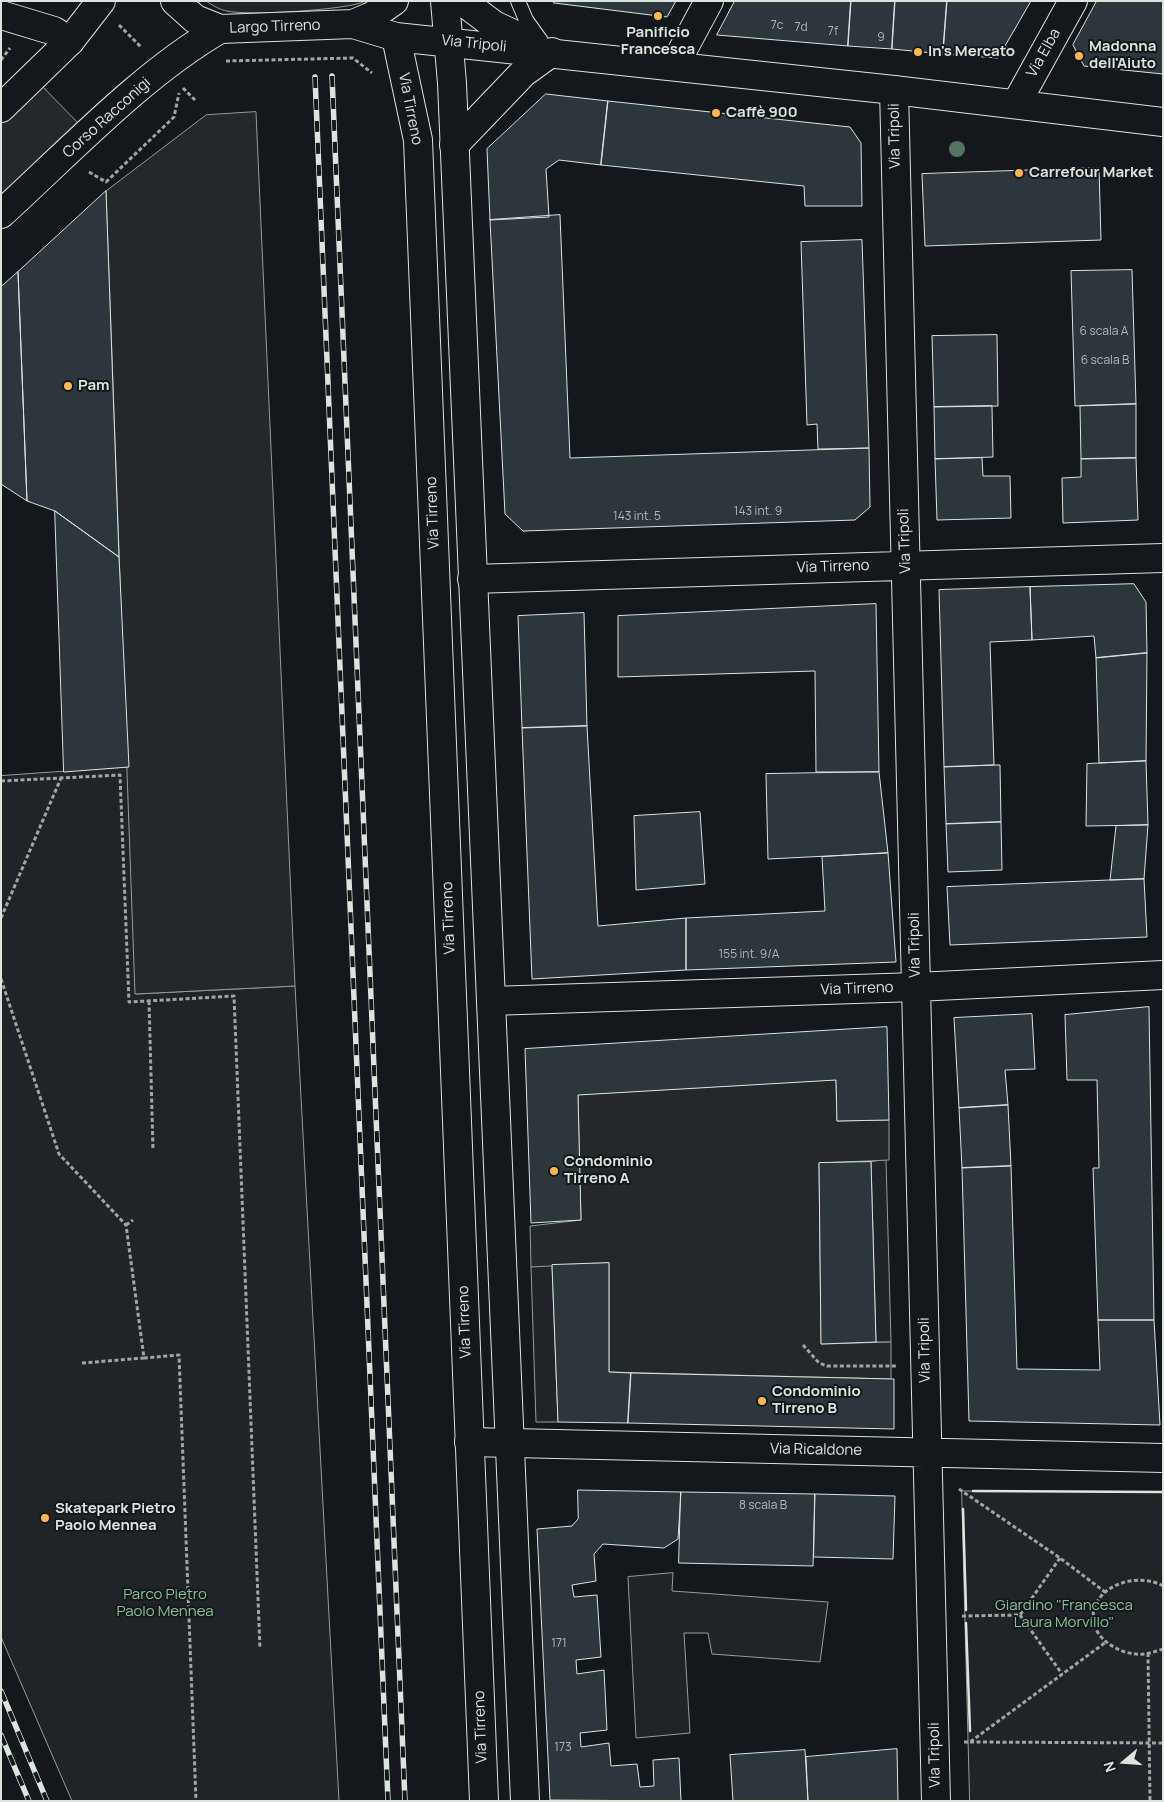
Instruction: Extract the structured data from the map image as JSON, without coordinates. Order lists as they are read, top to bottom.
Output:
{
  "streets": {
    "street": [
      "Largo Tirreno",
      "Via Tripoli",
      "Via Elba",
      "Via Tirreno",
      "Corso Racconigi",
      "Via Ricaldone"
    ]
  },
  "crossings": [
    ["Largo Tirreno", "Via Tripoli"],
    ["Largo Tirreno", "Via Tirreno"],
    ["Largo Tirreno", "Corso Racconigi"],
    ["Via Tripoli", "Via Elba"],
    ["Via Tripoli", "Via Tirreno"],
    ["Via Tripoli", "Via Ricaldone"],
    ["Via Tirreno", "Via Ricaldone"]
  ],
  "parks": ["Parco Pietro Paolo Mennea", "Giardino \"Francesca Laura Morvillo\""],
  "places": [
    "Panificio Francesca",
    "In's Mercato",
    "Madonna dell'Aiuto",
    "Caffè 900",
    "Carrefour Market",
    "Pam",
    "Condominio Tirreno A",
    "Condominio Tirreno B",
    "Skatepark Pietro Paolo Mennea"
  ],
  "house_numbers": [
    "7c",
    "7d",
    "7f",
    "9",
    "6 scala A",
    "6 scala B",
    "143 int. 9",
    "143 int. 5",
    "155 int. 9/A",
    "8 scala B",
    "171",
    "173"
  ],
  "north": "left"
}
